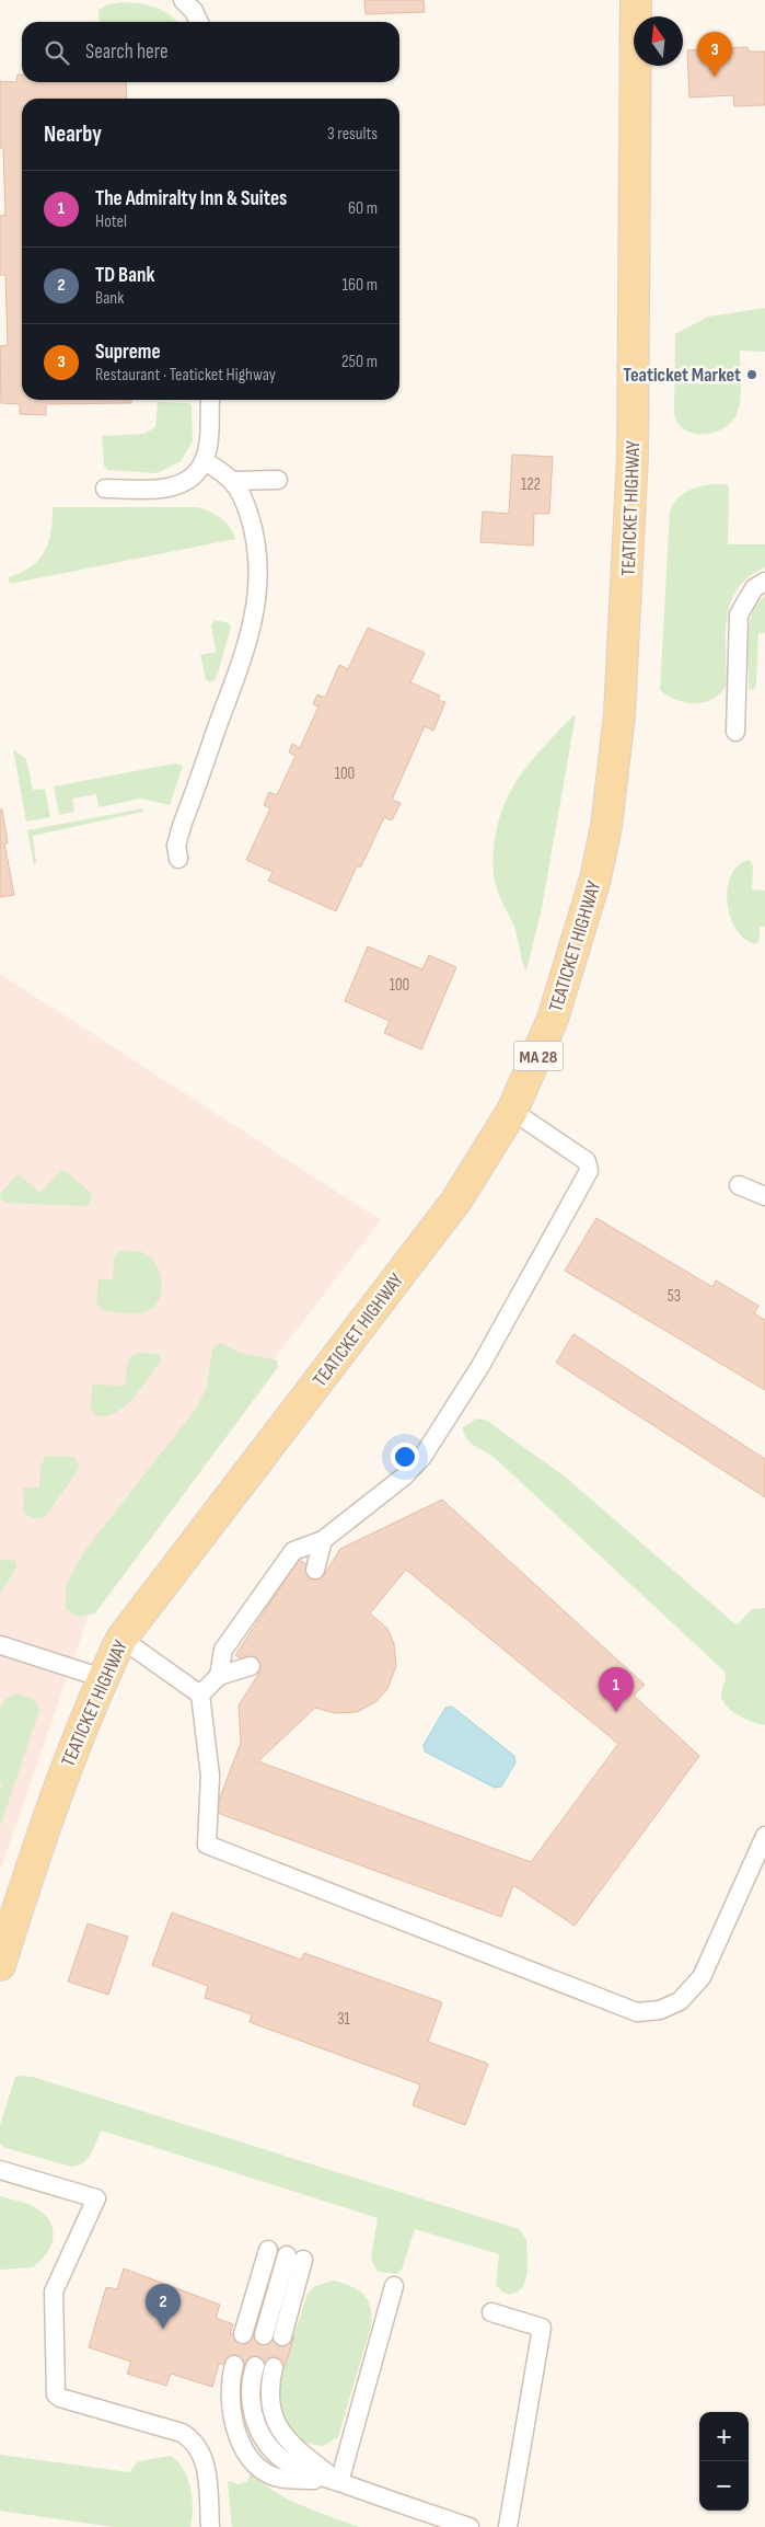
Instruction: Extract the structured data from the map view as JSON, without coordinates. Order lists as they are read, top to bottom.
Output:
{
  "streets": {
    "main road": ["TEATICKET HIGHWAY", "MA 28"]
  },
  "places": ["Teaticket Market"],
  "house_numbers": [
    "122",
    "100",
    "100",
    "53",
    "31"
  ],
  "north": "top",
  "page": {
    "search": "Search here",
    "pins": ["3", "1", "2"],
    "heading": ["Nearby", "3 results"],
    "list": [
      {
        "mark": "1",
        "name": "The Admiralty Inn & Suites",
        "note": "Hotel",
        "value": "60 m"
      },
      {
        "mark": "2",
        "name": "TD Bank",
        "note": "Bank",
        "value": "160 m"
      },
      {
        "mark": "3",
        "name": "Supreme",
        "note": "Restaurant · Teaticket Highway",
        "value": "250 m"
      }
    ],
    "map_buttons": ["+", "−"]
  }
}
